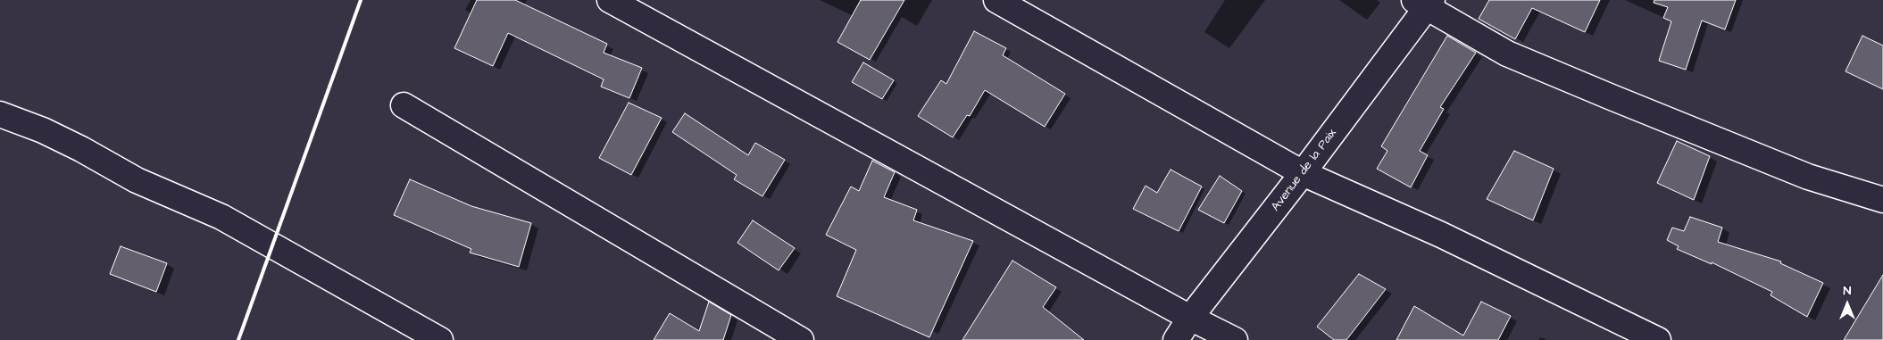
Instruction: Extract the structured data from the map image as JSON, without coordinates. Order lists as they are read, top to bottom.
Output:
{
  "streets": {
    "street": ["Avenue de la Paix"]
  },
  "north": "top"
}
